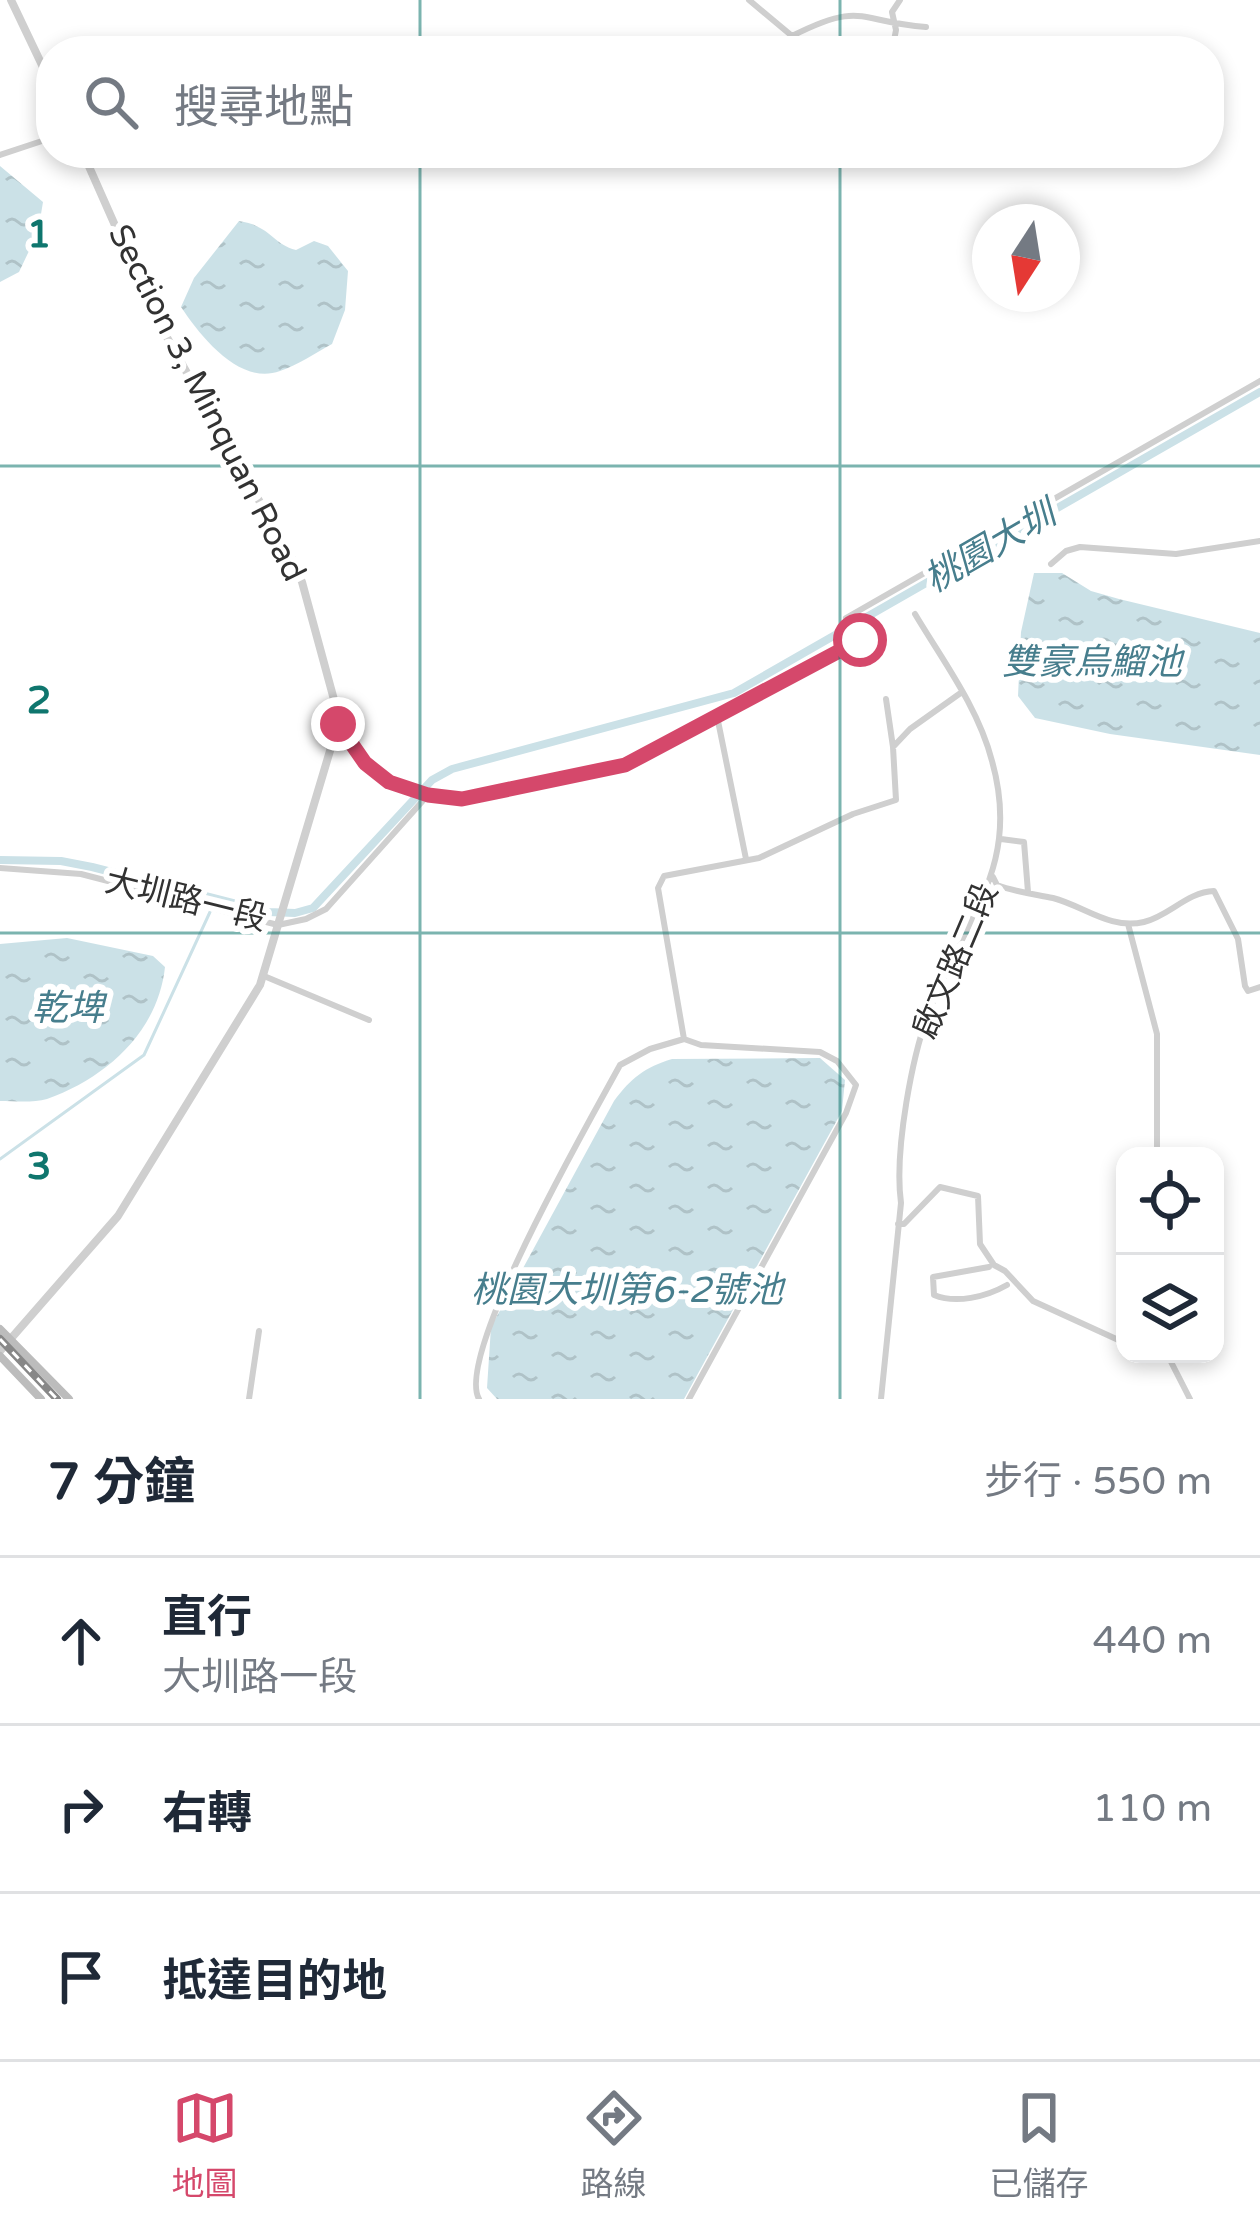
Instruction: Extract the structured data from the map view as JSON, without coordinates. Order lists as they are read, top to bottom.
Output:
{
  "streets": {
    "street": ["Section 3, Minquan Road", "大圳路一段", "啟文路二段"]
  },
  "water": [
    "桃園大圳",
    "雙豪烏鰡池",
    "乾埤",
    "桃園大圳第6-2號池"
  ],
  "north": "bottom",
  "page": {
    "search": "搜尋地點",
    "heading": ["7 分鐘", "步行 · 550 m"],
    "list": [
      ["直行", "大圳路一段", "440 m"],
      ["右轉", "110 m"],
      "抵達目的地"
    ],
    "nav": ["地圖", "路線", "已儲存"]
  },
  "grid": {
    "rows": ["1", "2", "3"]
  }
}
